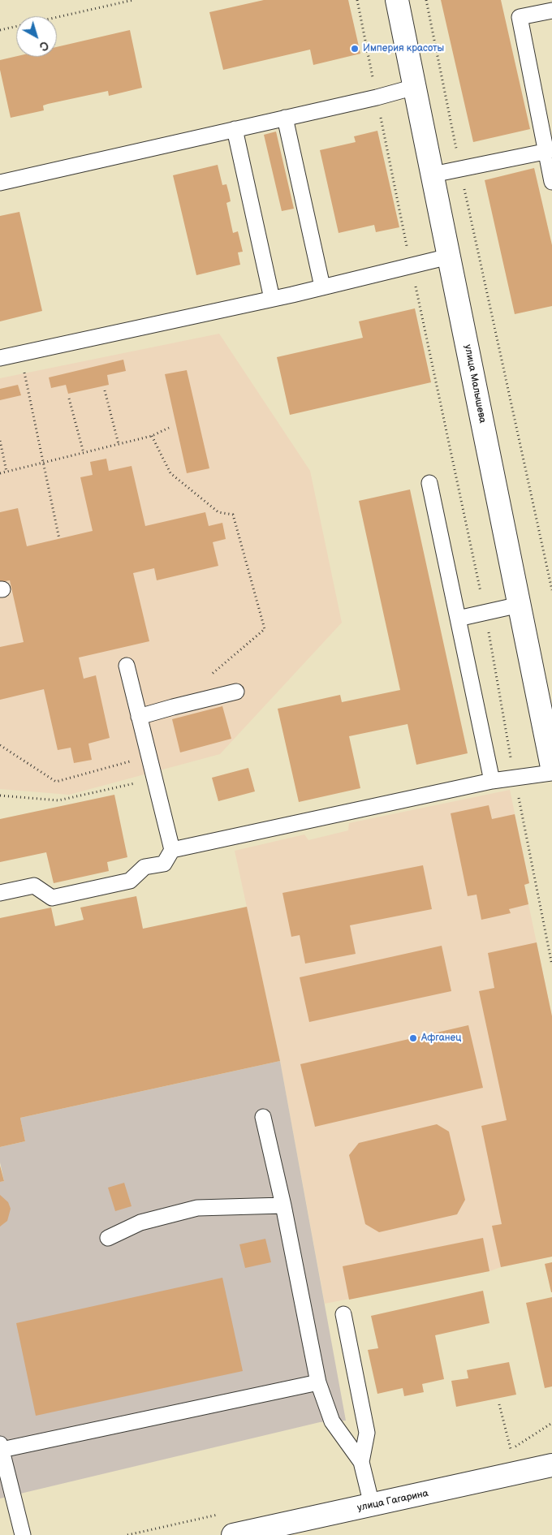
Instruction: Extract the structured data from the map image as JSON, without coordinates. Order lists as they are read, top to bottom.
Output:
{
  "streets": {
    "street": ["улица Малышева", "улица Гагарина"]
  },
  "places": ["Империя красоты", "Афганец"],
  "north": "bottom right"
}
